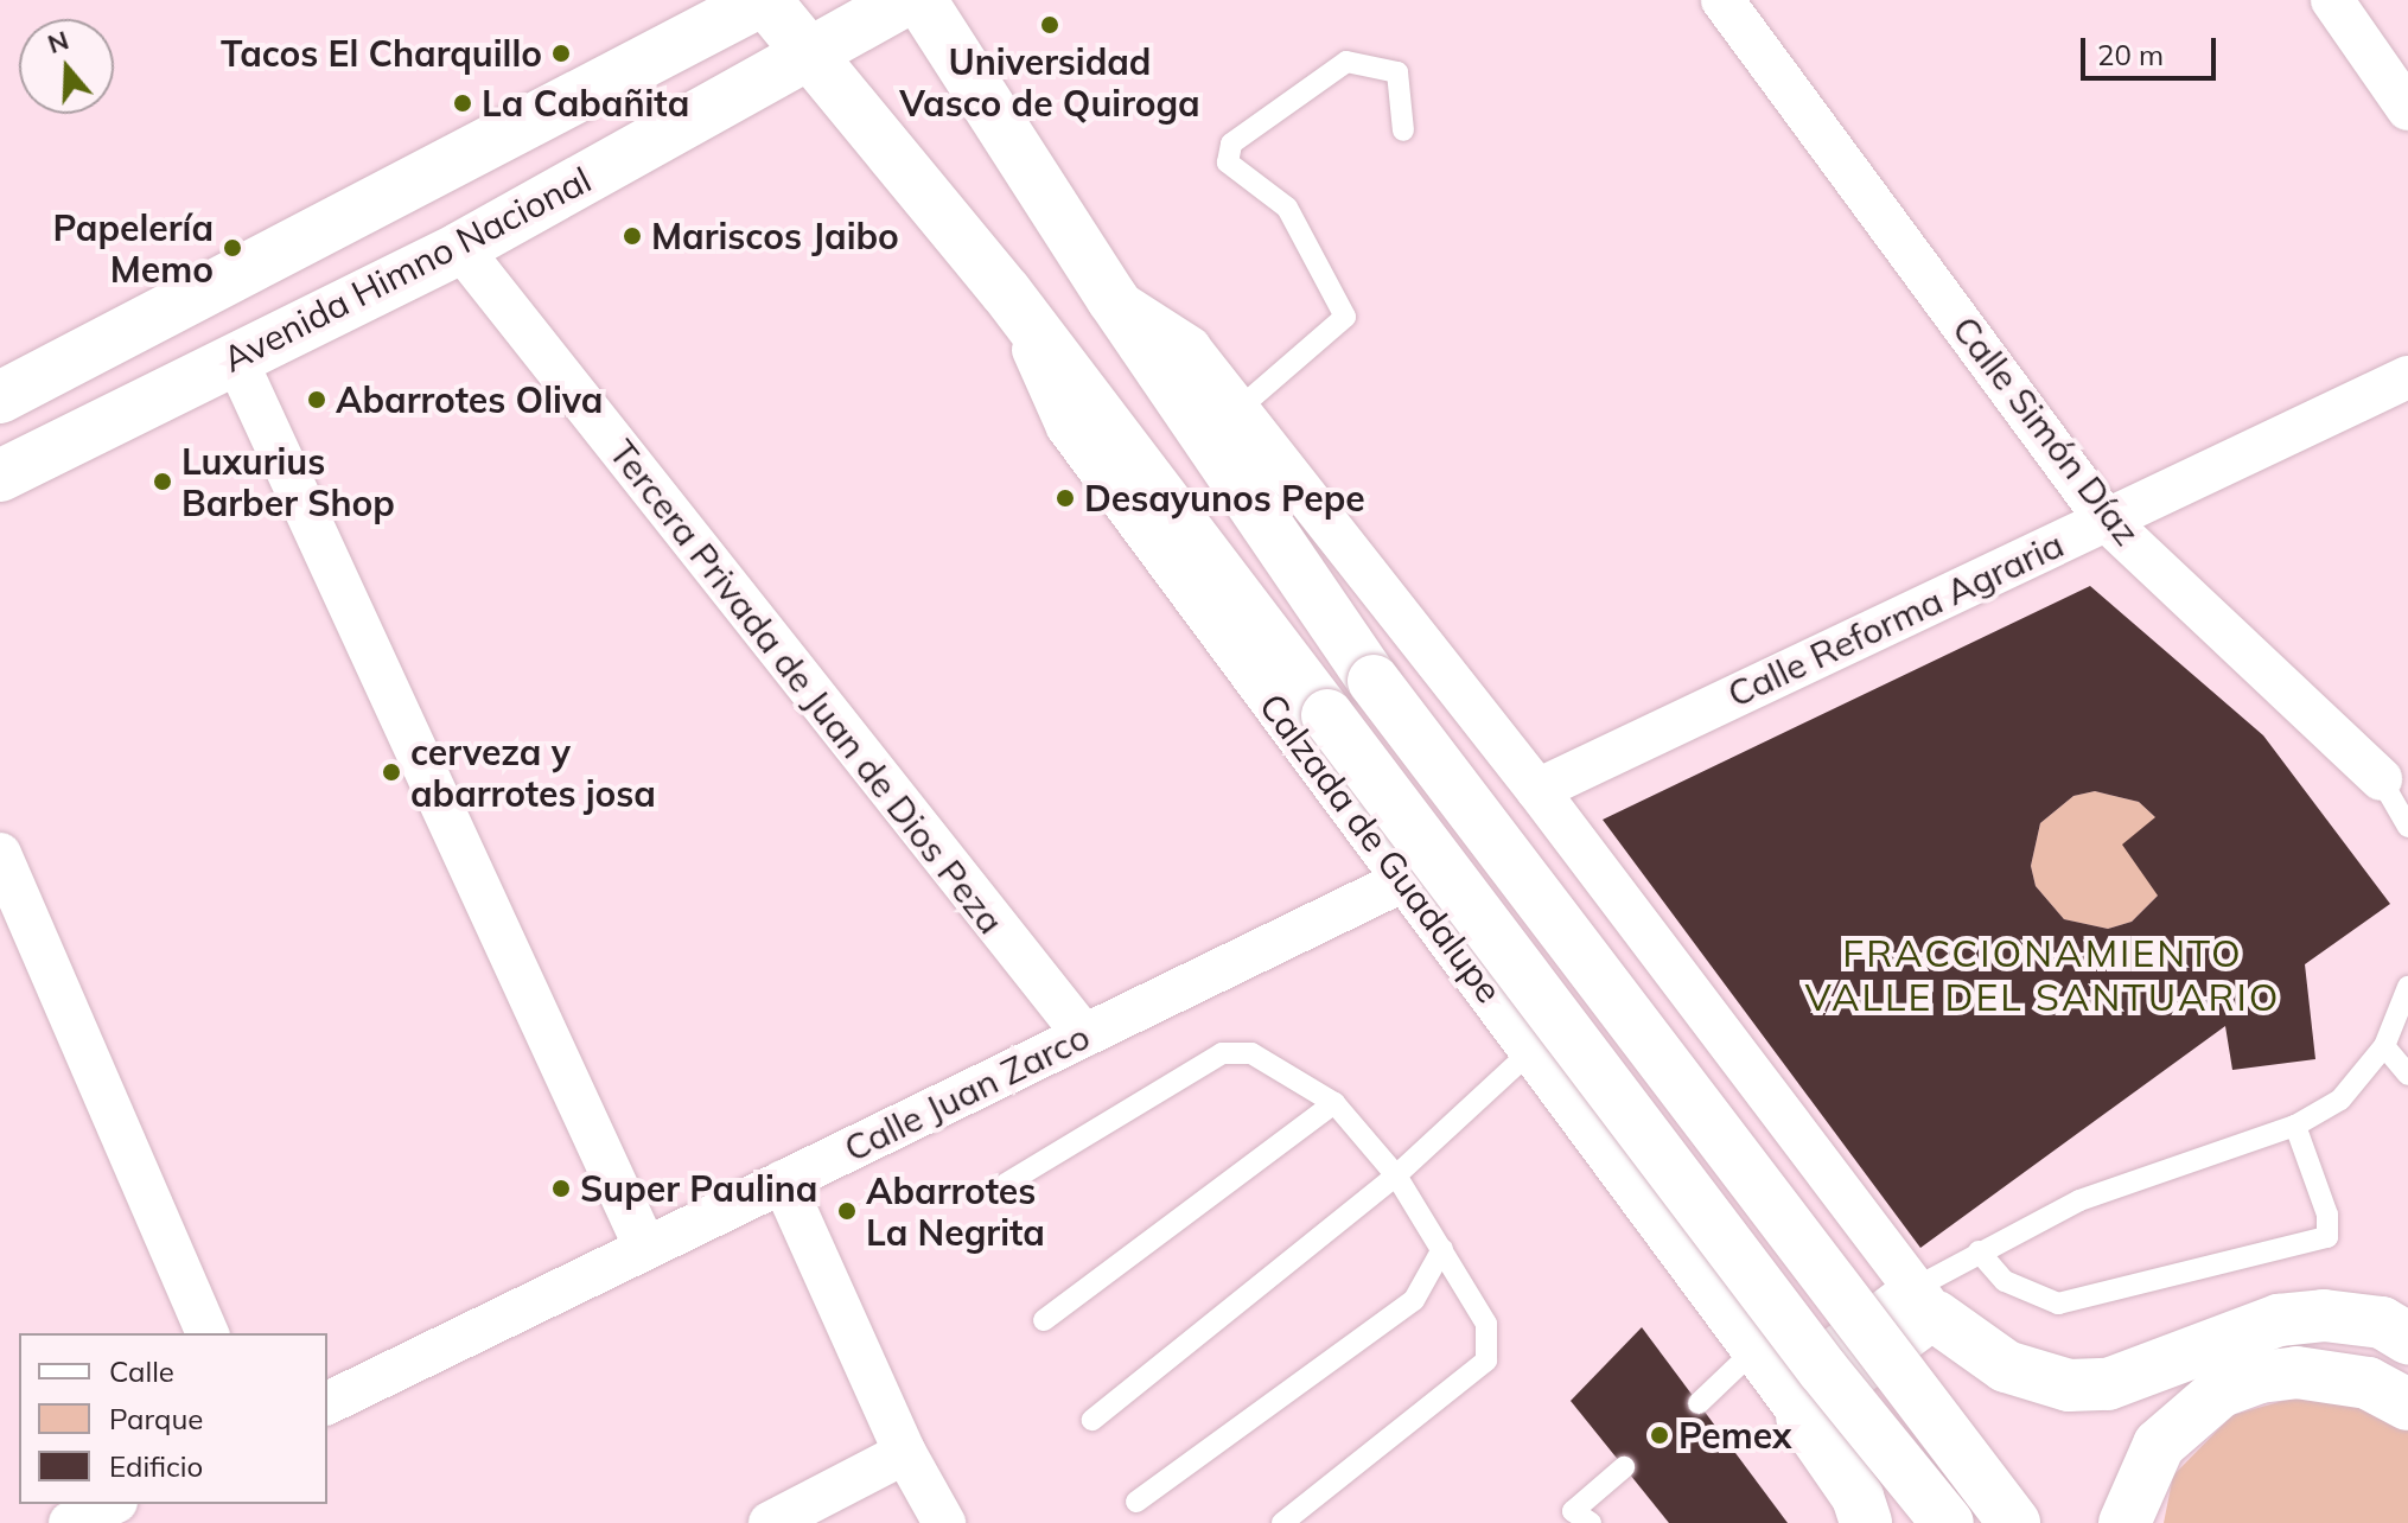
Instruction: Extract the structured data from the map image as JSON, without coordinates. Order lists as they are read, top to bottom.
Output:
{
  "streets": {
    "main road": ["Avenida Himno Nacional", "Calzada de Guadalupe"],
    "street": [
      "Calle Simón Díaz",
      "Calle Reforma Agraria",
      "Tercera Privada de Juan de Dios Peza",
      "Calle Juan Zarco"
    ]
  },
  "crossings": [
    ["Avenida Himno Nacional", "Tercera Privada de Juan de Dios Peza"],
    ["Avenida Himno Nacional", "Calzada de Guadalupe"],
    ["Calle Simón Díaz", "Calle Reforma Agraria"],
    ["Tercera Privada de Juan de Dios Peza", "Calle Juan Zarco"],
    ["Calzada de Guadalupe", "Calle Juan Zarco"]
  ],
  "districts": ["FRACCIONAMIENTO VALLE DEL SANTUARIO"],
  "places": [
    "Universidad Vasco de Quiroga",
    "Tacos El Charquillo",
    "La Cabañita",
    "Mariscos Jaibo",
    "Papelería Memo",
    "Abarrotes Oliva",
    "Luxurius Barber Shop",
    "Desayunos Pepe",
    "cerveza y abarrotes josa",
    "Super Paulina",
    "Abarrotes La Negrita",
    "Pemex"
  ],
  "legend": ["Calle", "Parque", "Edificio"],
  "scale_bar": "20 m",
  "north": "top"
}
